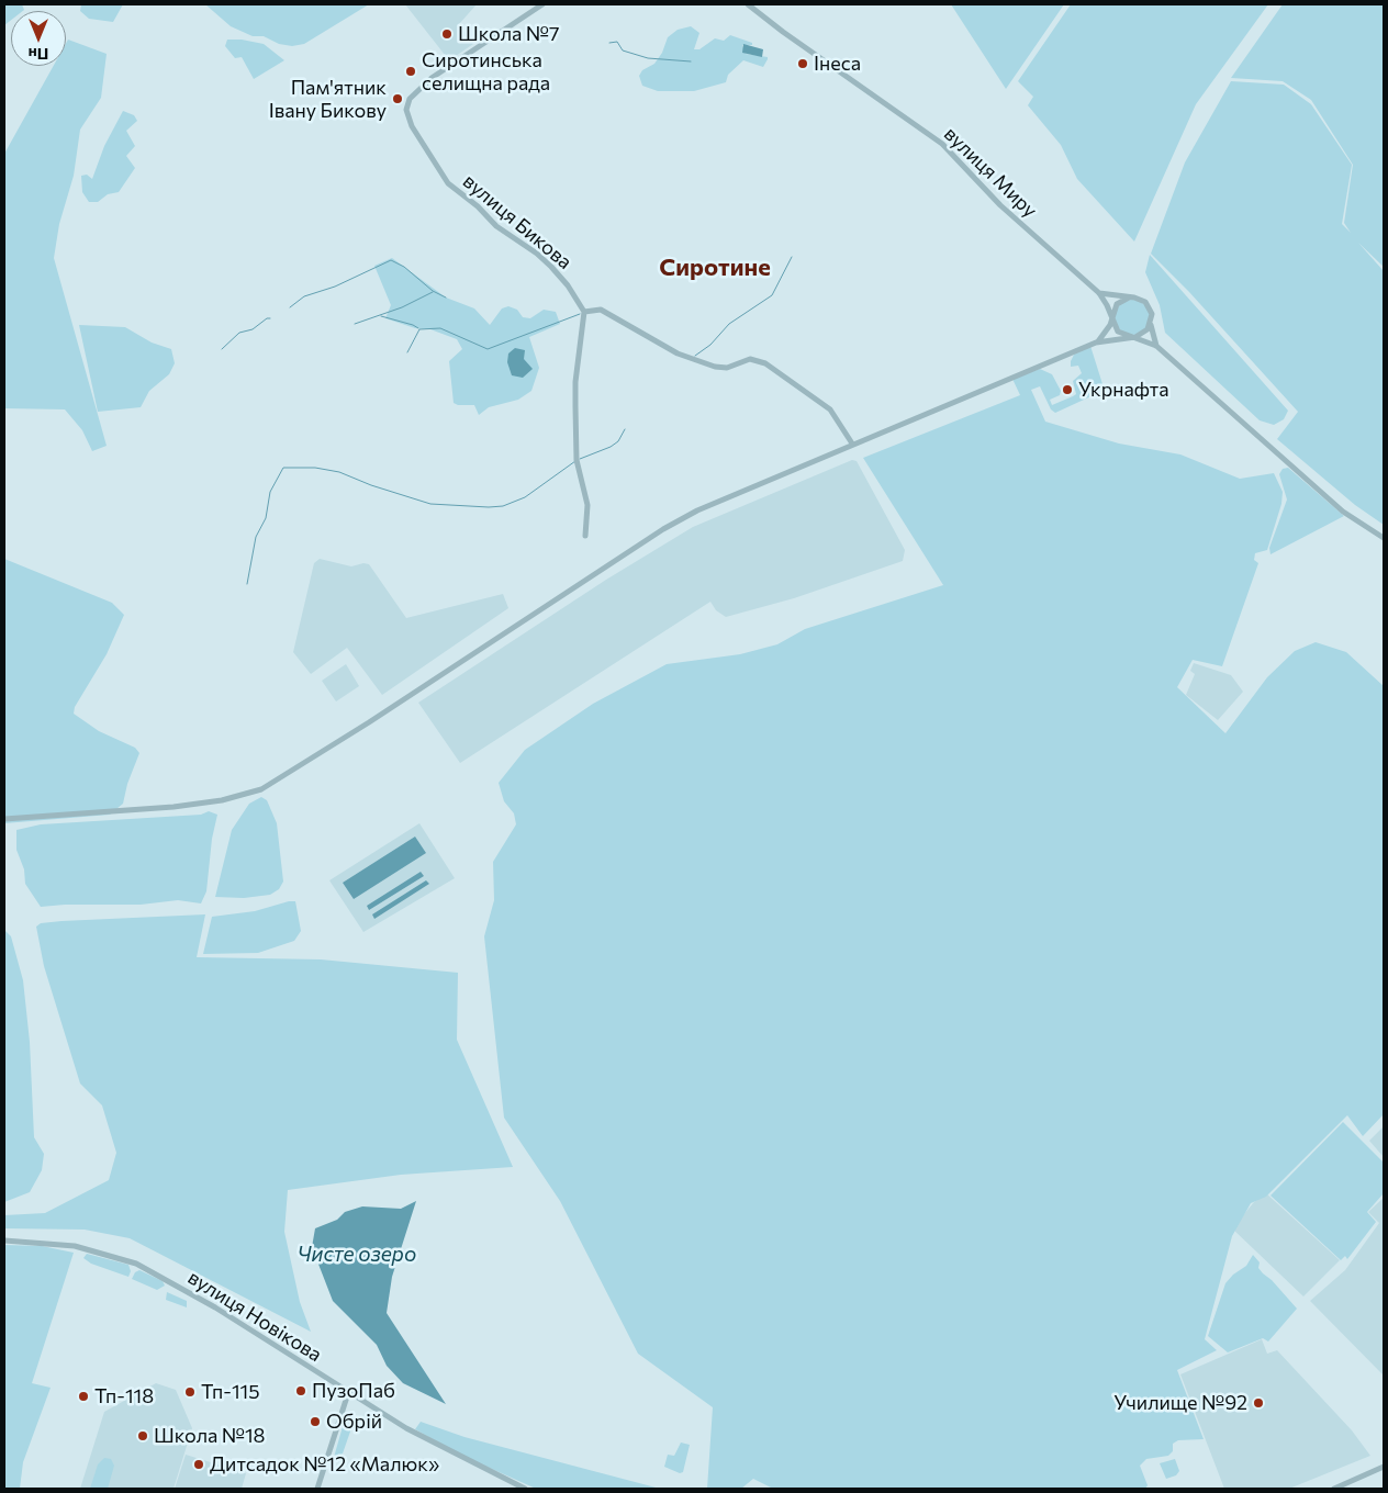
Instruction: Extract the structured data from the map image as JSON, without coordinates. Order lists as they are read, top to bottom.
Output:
{
  "streets": {
    "street": ["вулиця Миру", "вулиця Бикова", "вулиця Новікова"]
  },
  "districts": ["Сиротине"],
  "water": ["Чисте озеро"],
  "places": [
    "Школа №7",
    "Інеса",
    "Сиротинська селищна рада",
    "Пам'ятник Івану Бикову",
    "Укрнафта",
    "ПузоПаб",
    "Тп-115",
    "Тп-118",
    "Училище №92",
    "Обрiй",
    "Школа №18",
    "Дитсадок №12 «Малюк»"
  ],
  "north": "bottom"
}
